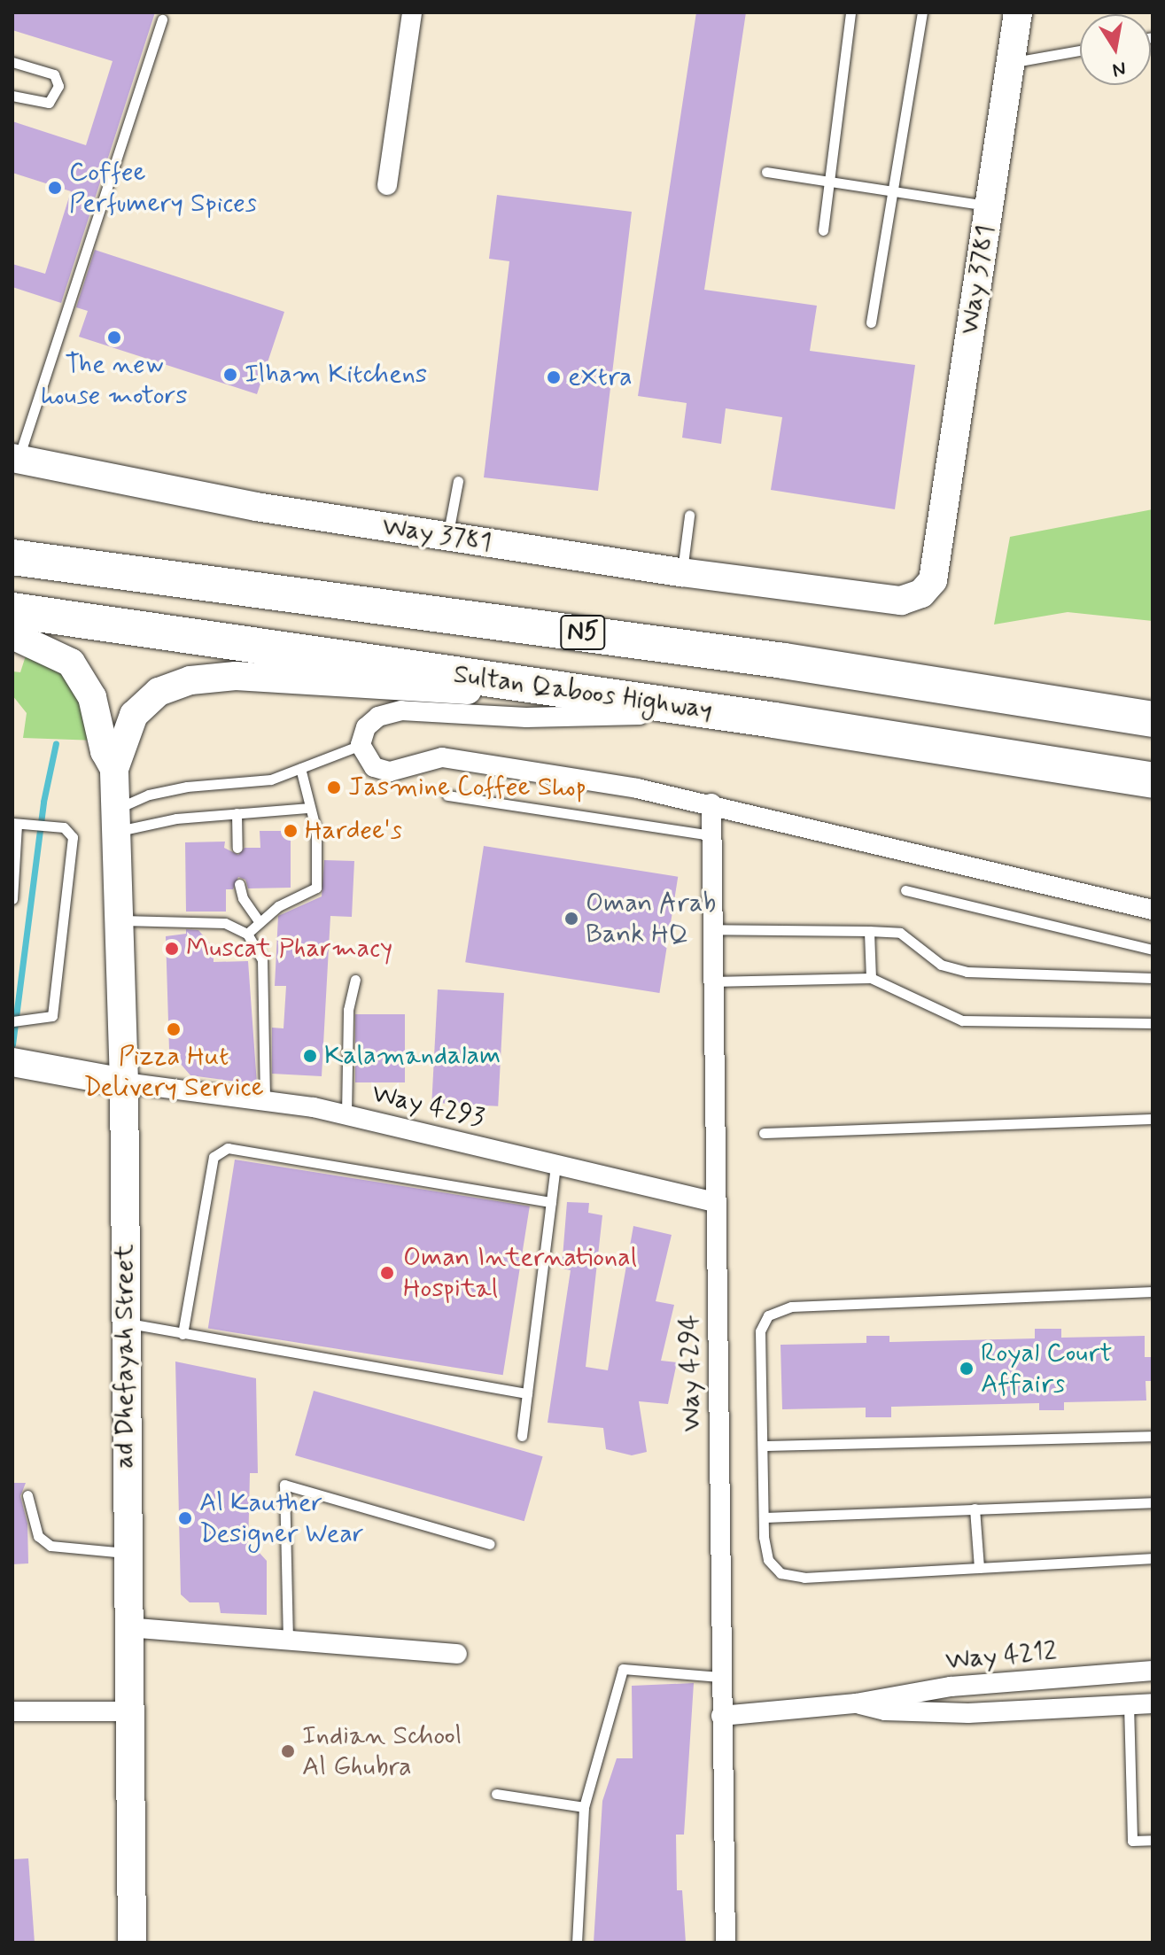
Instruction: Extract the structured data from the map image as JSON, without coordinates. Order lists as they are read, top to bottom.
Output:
{
  "streets": {
    "highway": ["N5", "Sultan Qaboos Highway"],
    "street": [
      "Way 3781",
      "Way 4293",
      "ad Dhefayah Street",
      "Way 4294",
      "Way 4212"
    ]
  },
  "crossings": [
    ["Way 4293", "ad Dhefayah Street"],
    ["Way 4293", "Way 4294"],
    ["Way 4294", "Way 4212"]
  ],
  "places": [
    "Coffee Perfumery Spices",
    "The new house motors",
    "Ilham Kitchens",
    "eXtra",
    "Jasmine Coffee Shop",
    "Hardee's",
    "Oman Arab Bank HQ",
    "Muscat Pharmacy",
    "Pizza Hut Delivery Service",
    "Kalamandalam",
    "Oman International Hospital",
    "Royal Court Affairs",
    "Al Kauther Designer Wear",
    "Indian School Al Ghubra"
  ],
  "north": "bottom"
}
